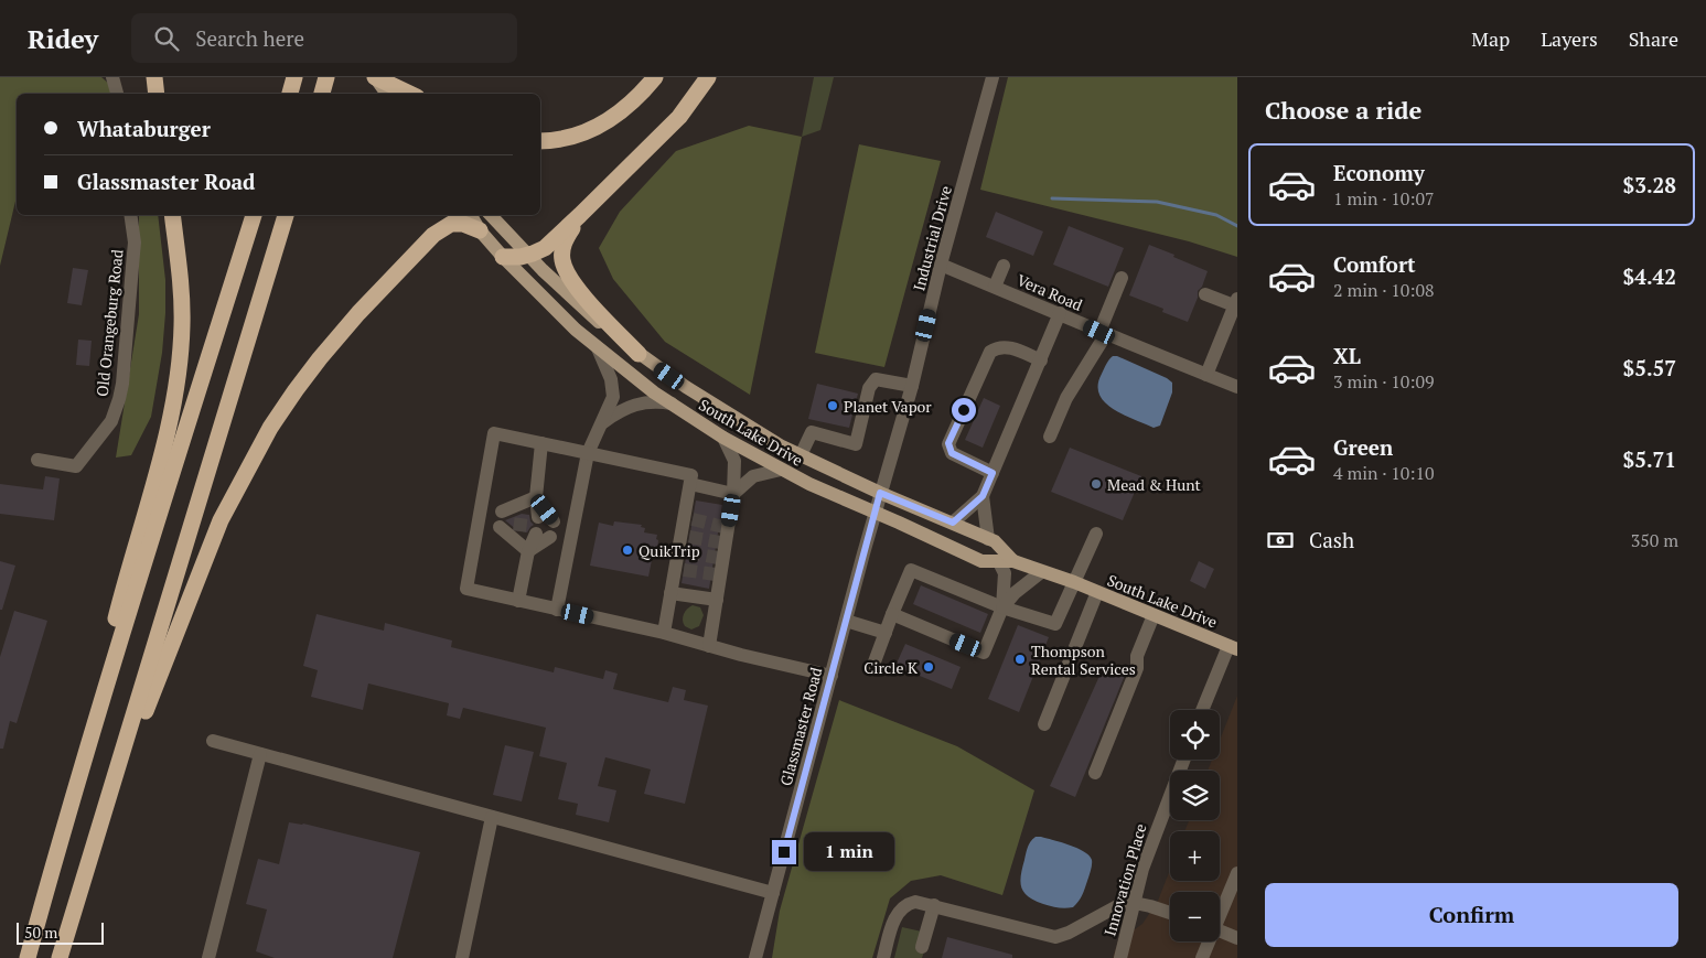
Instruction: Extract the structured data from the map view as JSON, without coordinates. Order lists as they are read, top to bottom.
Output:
{
  "streets": {
    "main road": ["South Lake Drive"],
    "street": [
      "Industrial Drive",
      "Vera Road",
      "Old Orangeburg Road",
      "Glassmaster Road",
      "Innovation Place"
    ]
  },
  "crossings": [
    ["Industrial Drive", "Vera Road"],
    ["Industrial Drive", "South Lake Drive"],
    ["Industrial Drive", "Glassmaster Road"],
    ["South Lake Drive", "Glassmaster Road"]
  ],
  "places": [
    "Planet Vapor",
    "Mead & Hunt",
    "QuikTrip",
    "Thompson Rental Services",
    "Circle K"
  ],
  "scale_bar": "50 m",
  "page": {
    "header": "Ridey",
    "search": "Search here",
    "nav": ["Map", "Layers", "Share"],
    "heading": "Choose a ride",
    "banner": ["Whataburger", "Glassmaster Road"],
    "list": [
      {
        "name": "Economy",
        "note": "1 min · 10:07",
        "value": "$3.28"
      },
      {
        "name": "Comfort",
        "note": "2 min · 10:08",
        "value": "$4.42"
      },
      {
        "name": "XL",
        "note": "3 min · 10:09",
        "value": "$5.57"
      },
      {
        "name": "Green",
        "note": "4 min · 10:10",
        "value": "$5.71"
      }
    ],
    "pay": ["Cash", "350 m"],
    "map_buttons": ["+", "−"],
    "bubble": "1 min",
    "buttons": "Confirm",
    "scale": "50 m"
  }
}
